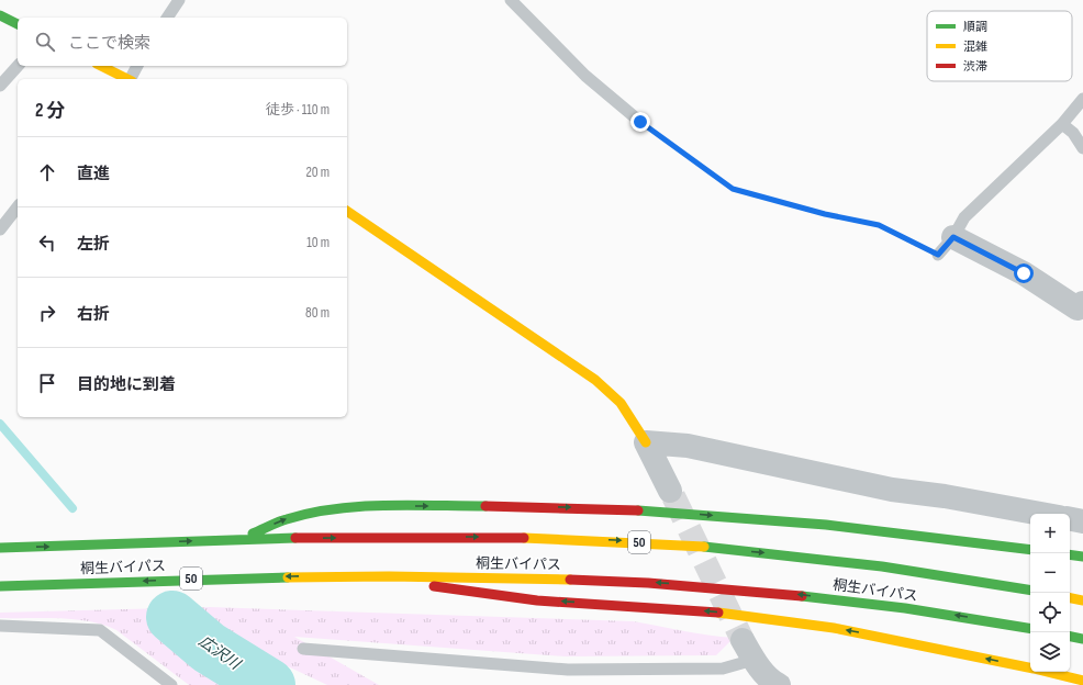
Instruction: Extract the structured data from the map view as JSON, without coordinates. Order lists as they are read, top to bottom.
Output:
{
  "streets": {
    "main road": ["50", "桐生バイパス"]
  },
  "crossings": [
    ["50", "桐生バイパス"]
  ],
  "water": ["広沢川"],
  "legend": ["順調", "混雑", "渋滞"],
  "page": {
    "search": "ここで検索",
    "heading": ["2 分", "徒歩 · 110 m"],
    "list": [
      ["直進", "20 m"],
      ["左折", "10 m"],
      ["右折", "80 m"],
      "目的地に到着"
    ],
    "map_buttons": ["+", "−"]
  }
}
